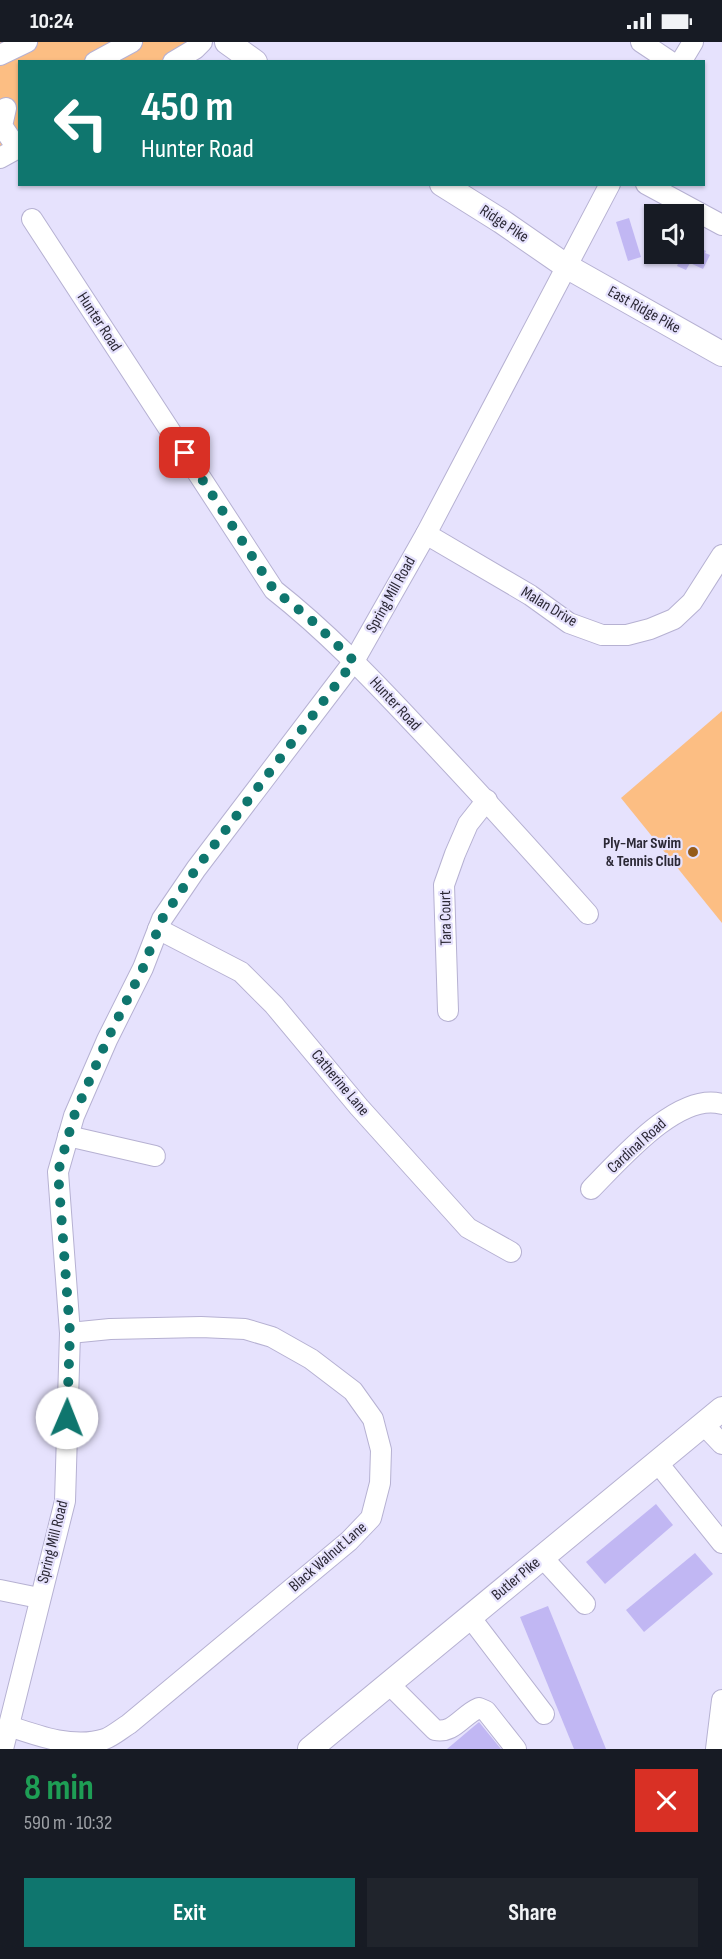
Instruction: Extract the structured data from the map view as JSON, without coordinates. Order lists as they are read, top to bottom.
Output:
{
  "streets": {
    "main road": ["Ridge Pike", "East Ridge Pike", "Butler Pike"],
    "street": [
      "Hunter Road",
      "Spring Mill Road",
      "Malan Drive",
      "Tara Court",
      "Catherine Lane",
      "Cardinal Road",
      "Black Walnut Lane"
    ]
  },
  "crossings": [
    ["Ridge Pike", "East Ridge Pike"],
    ["Ridge Pike", "Spring Mill Road"],
    ["East Ridge Pike", "Spring Mill Road"],
    ["Hunter Road", "Spring Mill Road"],
    ["Hunter Road", "Tara Court"],
    ["Spring Mill Road", "Malan Drive"],
    ["Spring Mill Road", "Catherine Lane"],
    ["Spring Mill Road", "Black Walnut Lane"]
  ],
  "places": ["Ply-Mar Swim & Tennis Club"],
  "page": {
    "status": "10:24",
    "turn": ["450 m", "Hunter Road"],
    "heading": ["8 min", "590 m · 10:32"],
    "buttons": ["Exit", "Share"]
  }
}
